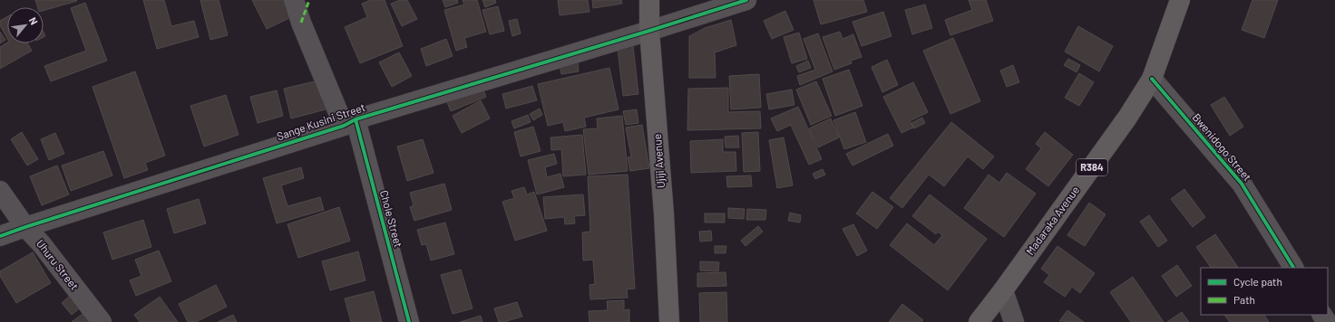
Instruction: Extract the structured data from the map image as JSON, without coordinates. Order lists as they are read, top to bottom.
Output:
{
  "streets": {
    "main road": ["Ujiji Avenue", "R384", "Madaraka Avenue"],
    "street": [
      "Sange Kusini Street",
      "Bwenidogo Street",
      "Chole Street",
      "Uhuru Street"
    ]
  },
  "crossings": [
    ["Sange Kusini Street", "Ujiji Avenue"],
    ["Sange Kusini Street", "Chole Street"],
    ["Sange Kusini Street", "Uhuru Street"],
    ["Bwenidogo Street", "Madaraka Avenue"]
  ],
  "legend": ["Cycle path", "Path"],
  "north": "top right"
}
